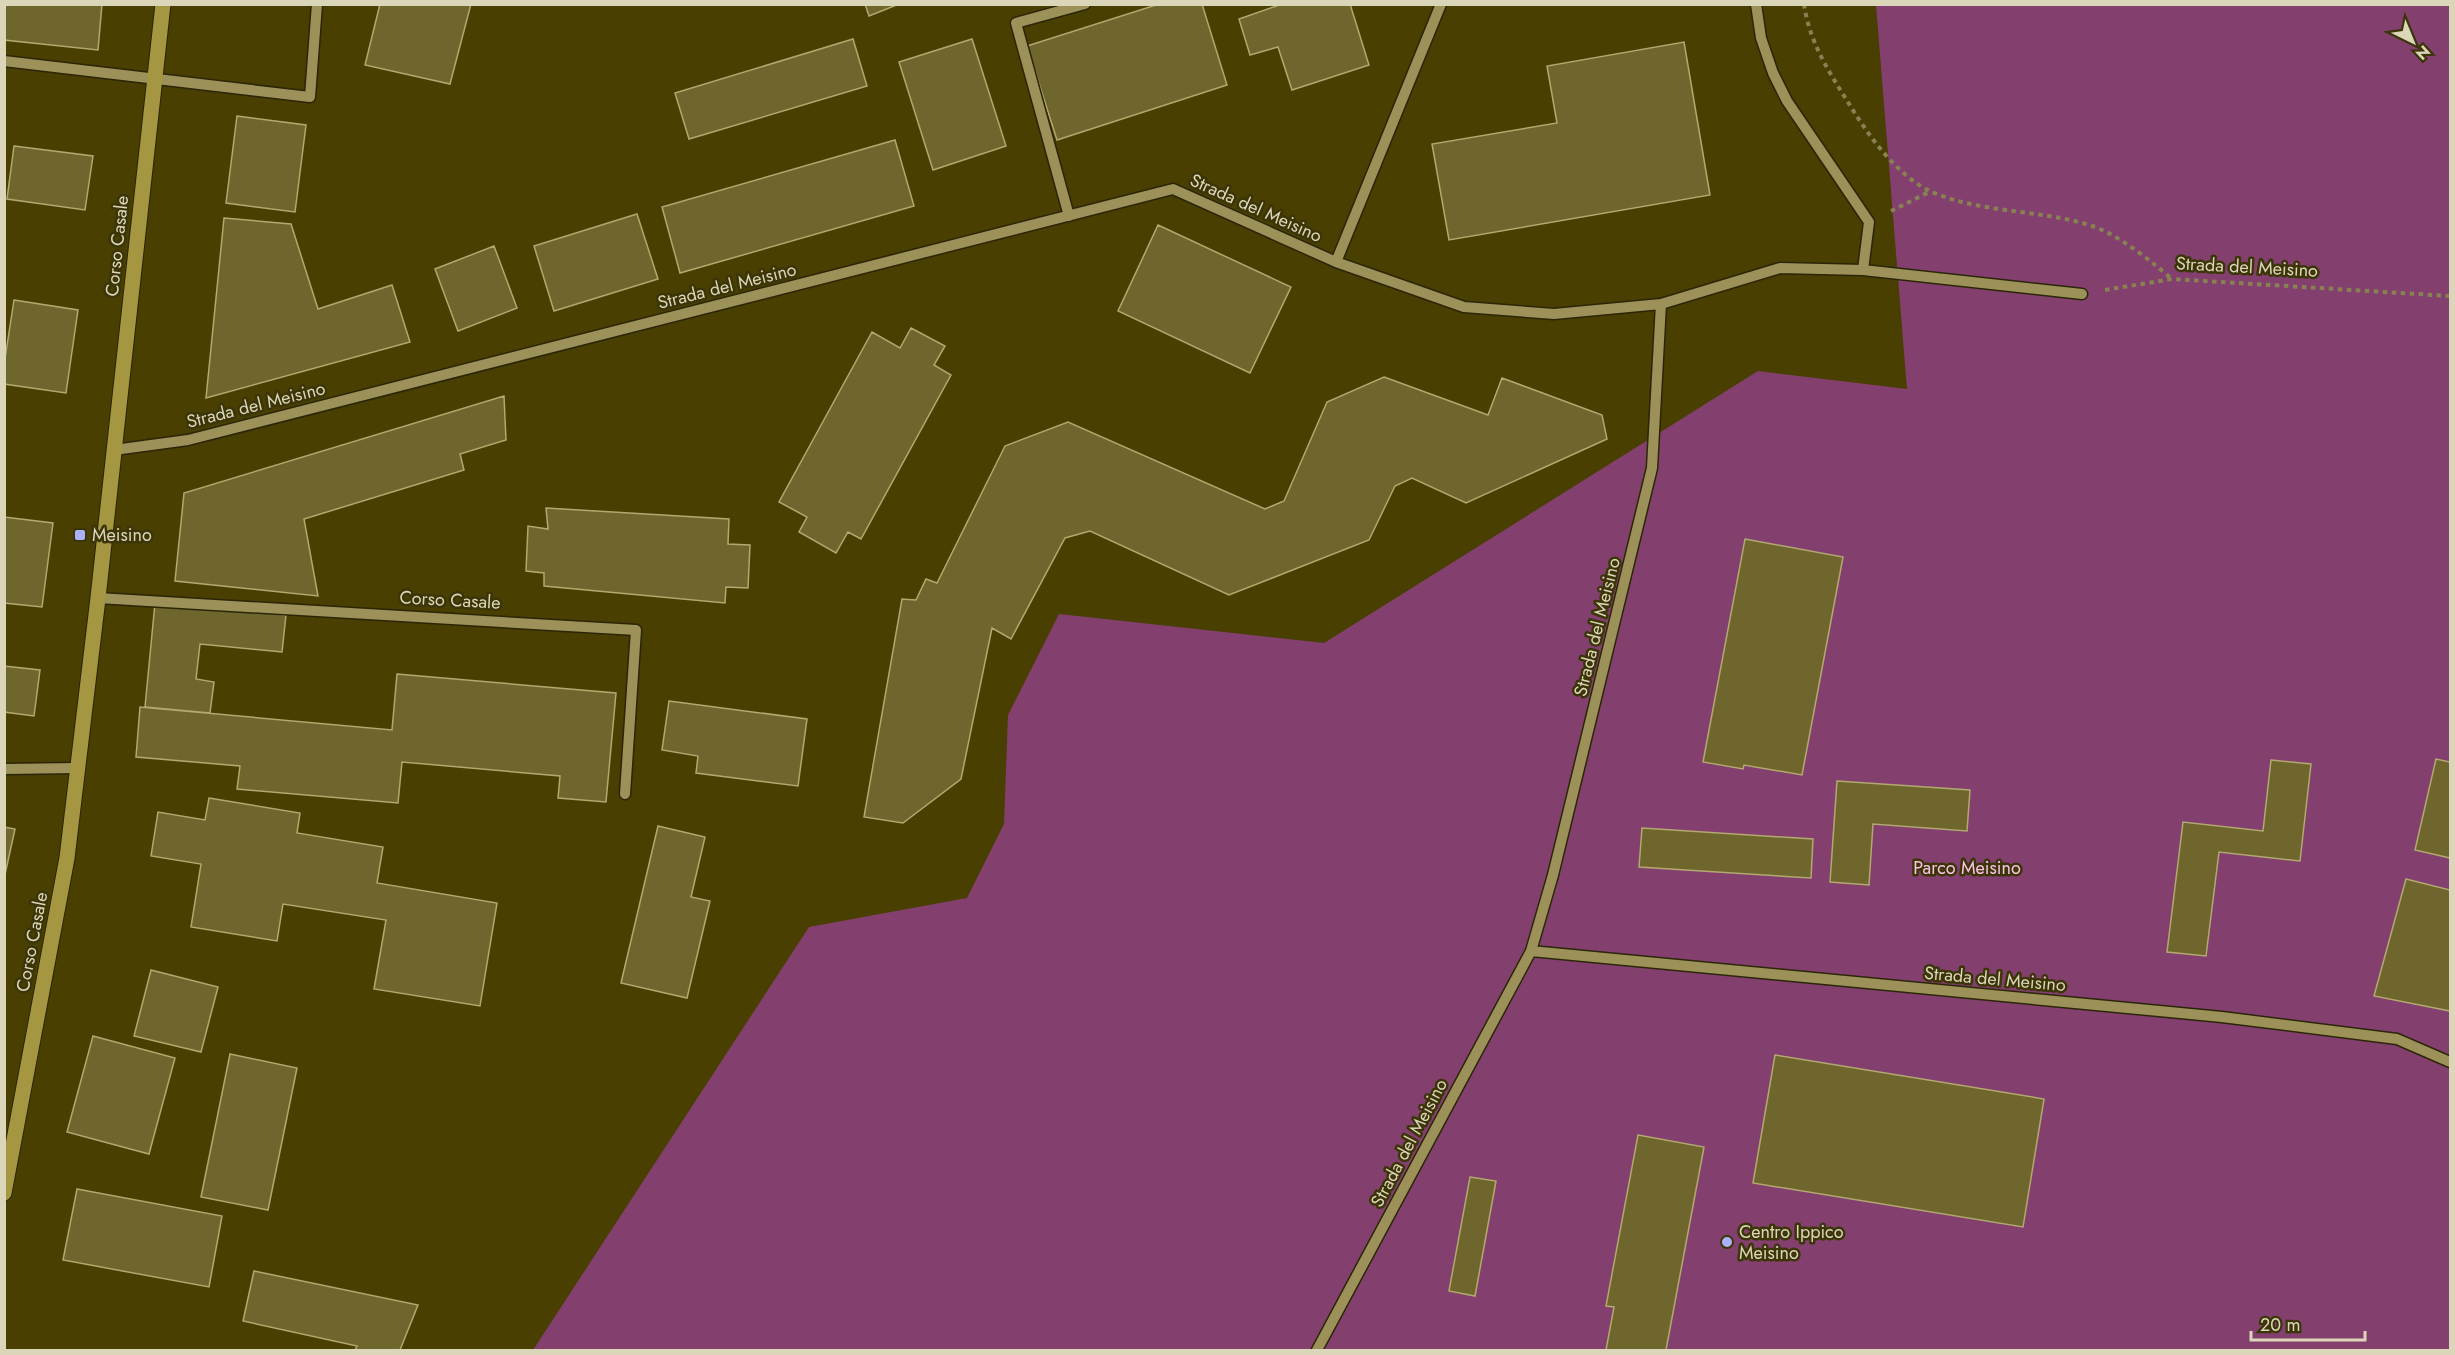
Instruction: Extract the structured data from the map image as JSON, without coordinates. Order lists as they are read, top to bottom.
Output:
{
  "streets": {
    "main road": ["Corso Casale"],
    "street": ["Strada del Meisino"]
  },
  "crossings": [
    ["Strada del Meisino", "Corso Casale"]
  ],
  "parks": ["Parco Meisino"],
  "places": {
    "transit": ["Meisino"],
    "other": ["Centro Ippico Meisino"]
  },
  "scale_bar": "20 m",
  "north": "bottom right"
}
